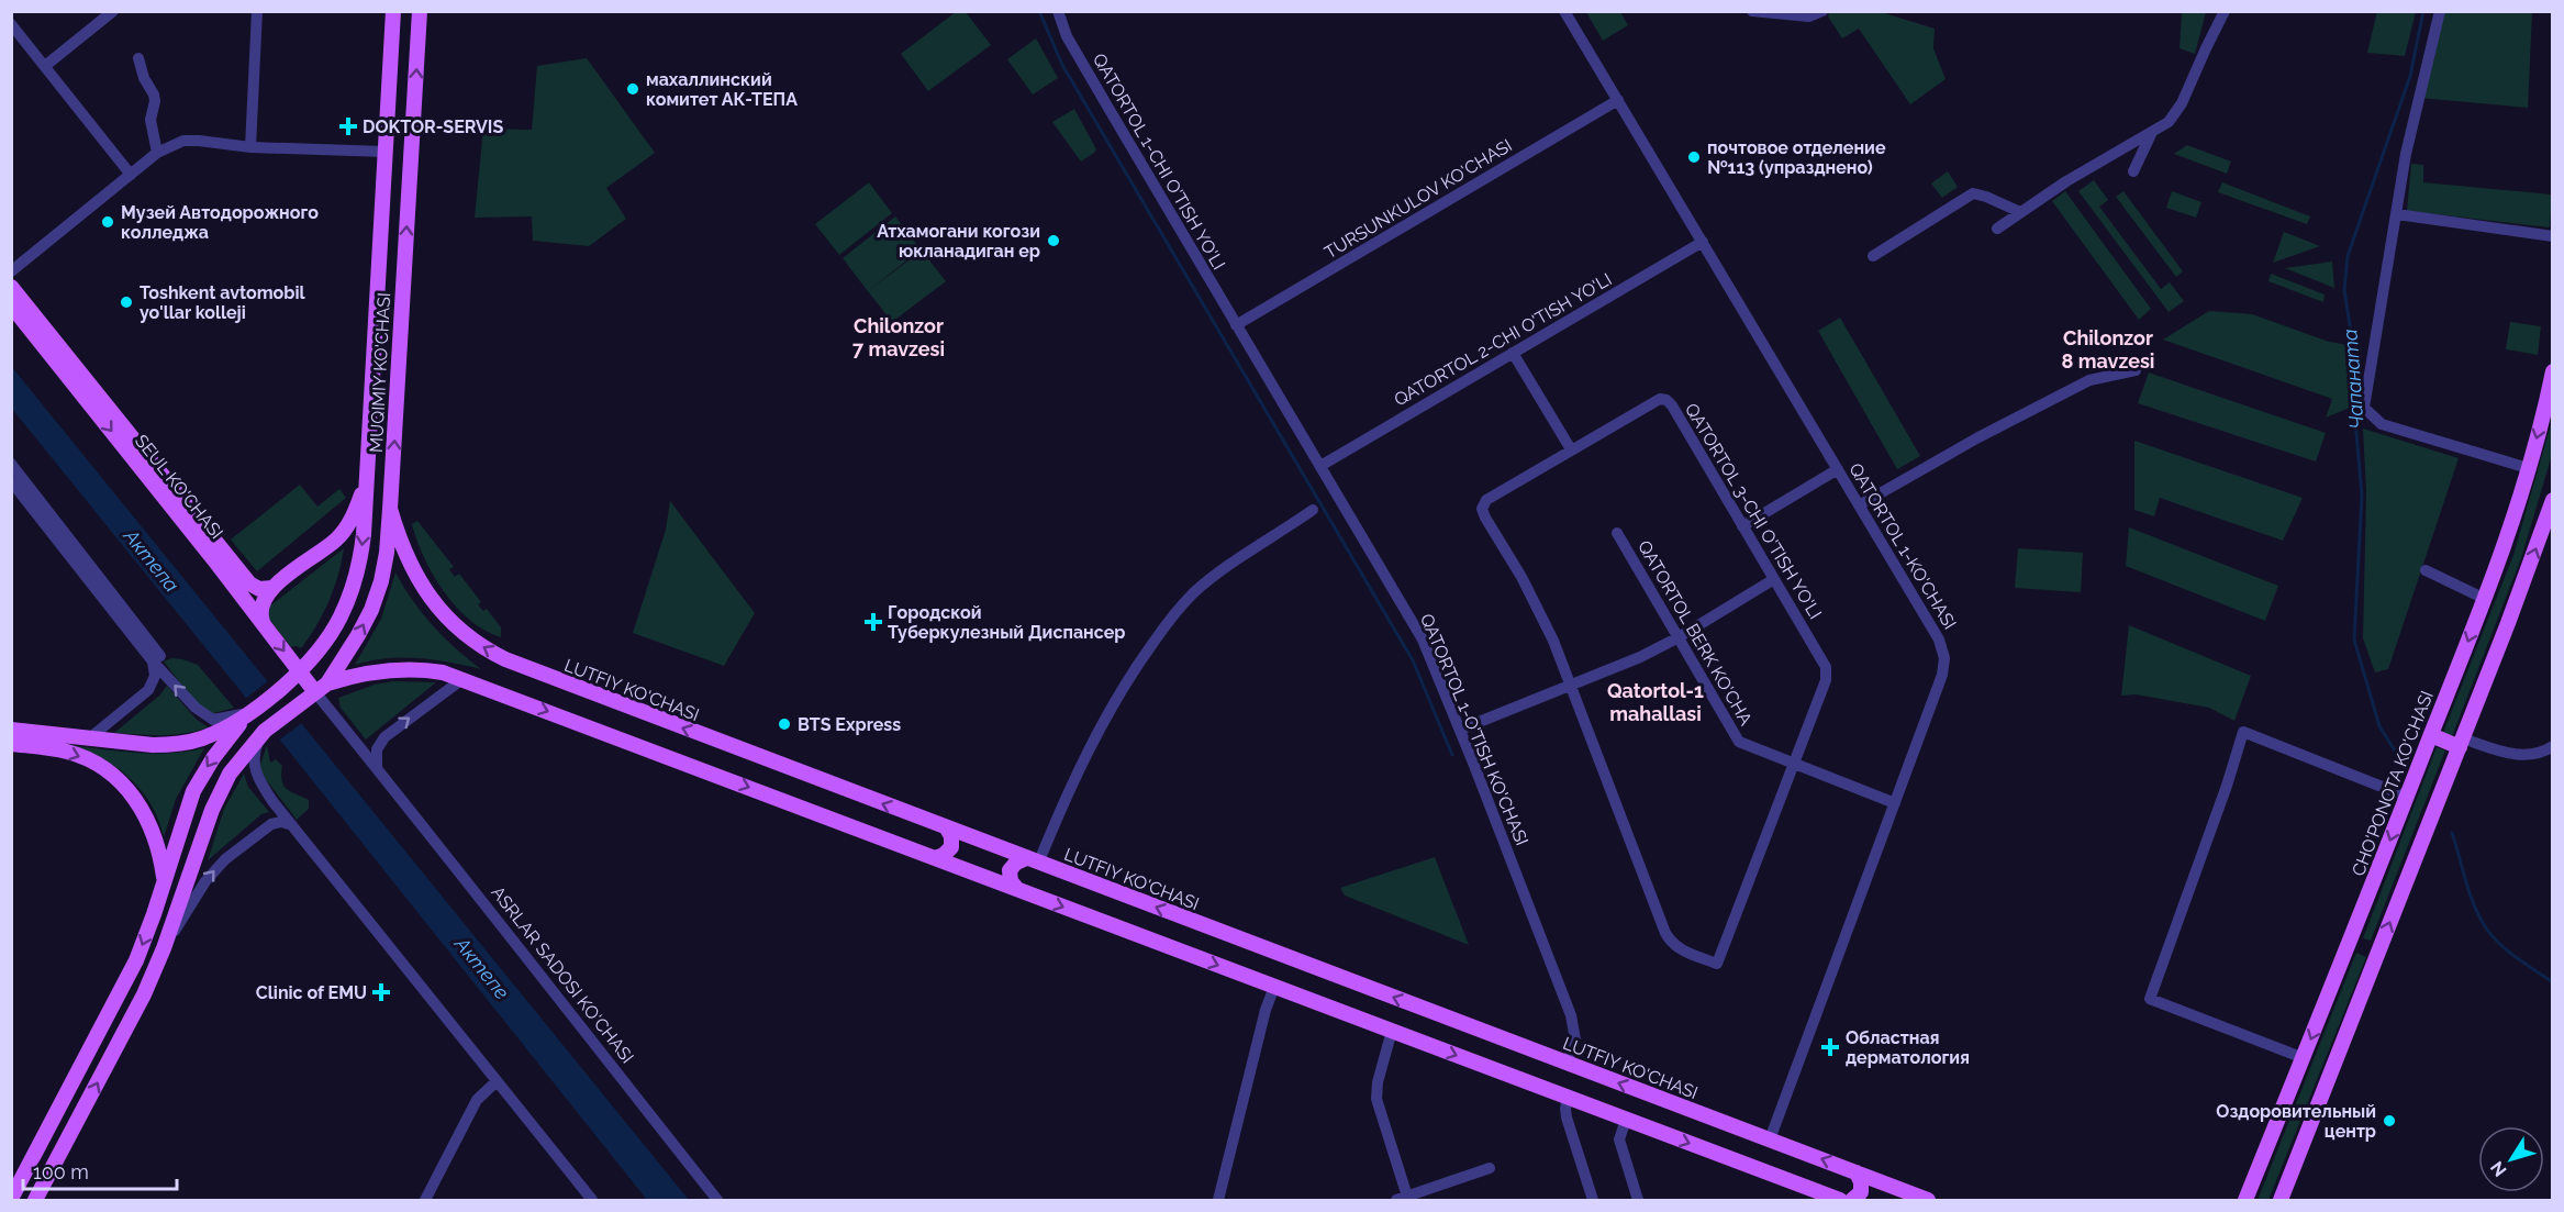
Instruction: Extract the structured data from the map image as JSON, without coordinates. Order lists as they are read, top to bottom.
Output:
{
  "streets": {
    "main road": [
      "MUQIMIY KO'CHASI",
      "SEUL KO'CHASI",
      "LUTFIY KO'CHASI",
      "CHO'PONOTA KO'CHASI"
    ],
    "street": [
      "QATORTOL 1-CHI O'TISH YO'LI",
      "TURSUNKULOV KO'CHASI",
      "QATORTOL 2-CHI O'TISH YO'LI",
      "QATORTOL 3-CHI O'TISH YO'LI",
      "QATORTOL 1-KO'CHASI",
      "QATORTOL BERK KO'CHA",
      "QATORTOL 1-O'TISH KO'CHASI",
      "ASRLAR SADOSI KO‘CHASI"
    ]
  },
  "crossings": [
    ["QATORTOL 1-CHI O'TISH YO'LI", "TURSUNKULOV KO'CHASI"],
    ["QATORTOL 1-CHI O'TISH YO'LI", "QATORTOL 1-O'TISH KO'CHASI"],
    ["TURSUNKULOV KO'CHASI", "QATORTOL 1-KO'CHASI"],
    ["TURSUNKULOV KO'CHASI", "QATORTOL 1-O'TISH KO'CHASI"],
    ["QATORTOL 2-CHI O'TISH YO'LI", "QATORTOL 1-KO'CHASI"],
    ["QATORTOL 2-CHI O'TISH YO'LI", "QATORTOL 1-O'TISH KO'CHASI"],
    ["MUQIMIY KO'CHASI", "SEUL KO'CHASI"],
    ["MUQIMIY KO'CHASI", "LUTFIY KO'CHASI"],
    ["MUQIMIY KO'CHASI", "ASRLAR SADOSI KO‘CHASI"],
    ["SEUL KO'CHASI", "ASRLAR SADOSI KO‘CHASI"],
    ["QATORTOL 3-CHI O'TISH YO'LI", "QATORTOL BERK KO'CHA"],
    ["QATORTOL 1-KO'CHASI", "QATORTOL BERK KO'CHA"],
    ["QATORTOL 1-KO'CHASI", "LUTFIY KO'CHASI"],
    ["LUTFIY KO'CHASI", "QATORTOL 1-O'TISH KO'CHASI"]
  ],
  "districts": ["Chilonzor 7 mavzesi", "Chilonzor 8 mavzesi", "Qatortol-1 mahallasi"],
  "water": ["Чапаната", "Актепа", "Актепе"],
  "places": {
    "other": [
      "махаллинский комитет АК-ТЕПА",
      "почтовое отделение №113 (упразднено)",
      "Музей Автодорожного колледжа",
      "Атхамогани когози юкланадиган ер",
      "Toshkent avtomobil yo'llar kolleji",
      "BTS Express",
      "Оздоровительный центр"
    ],
    "health": [
      "DOKTOR-SERVIS",
      "Городской Туберкулезный Диспансер",
      "Clinic of EMU",
      "Областная дерматология"
    ]
  },
  "scale_bar": "100 m",
  "north": "bottom left"
}
